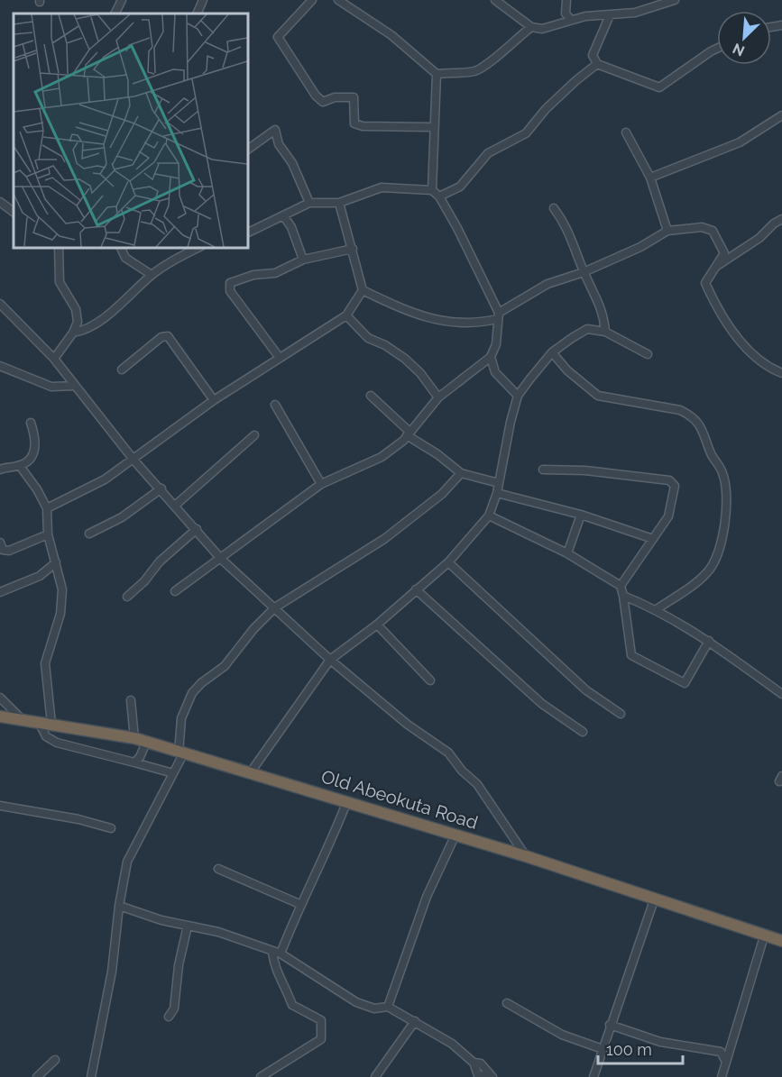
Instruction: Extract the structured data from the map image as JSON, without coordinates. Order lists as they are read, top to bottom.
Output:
{
  "streets": {
    "highway": ["Old Abeokuta Road"]
  },
  "scale_bar": "100 m",
  "north": "bottom left"
}
